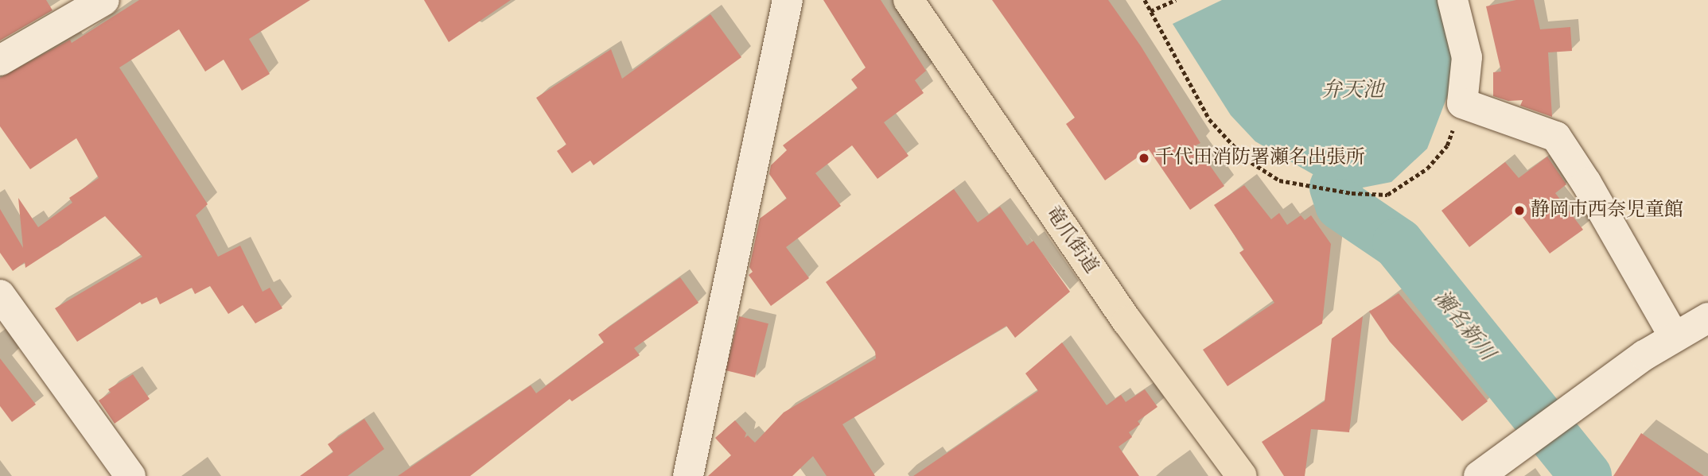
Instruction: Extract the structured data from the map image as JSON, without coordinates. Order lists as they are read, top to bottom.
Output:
{
  "streets": {
    "main road": ["竜爪街道"]
  },
  "water": ["弁天池", "瀬名新川"],
  "places": ["千代田消防署瀬名出張所", "静岡市西奈児童館"]
}
